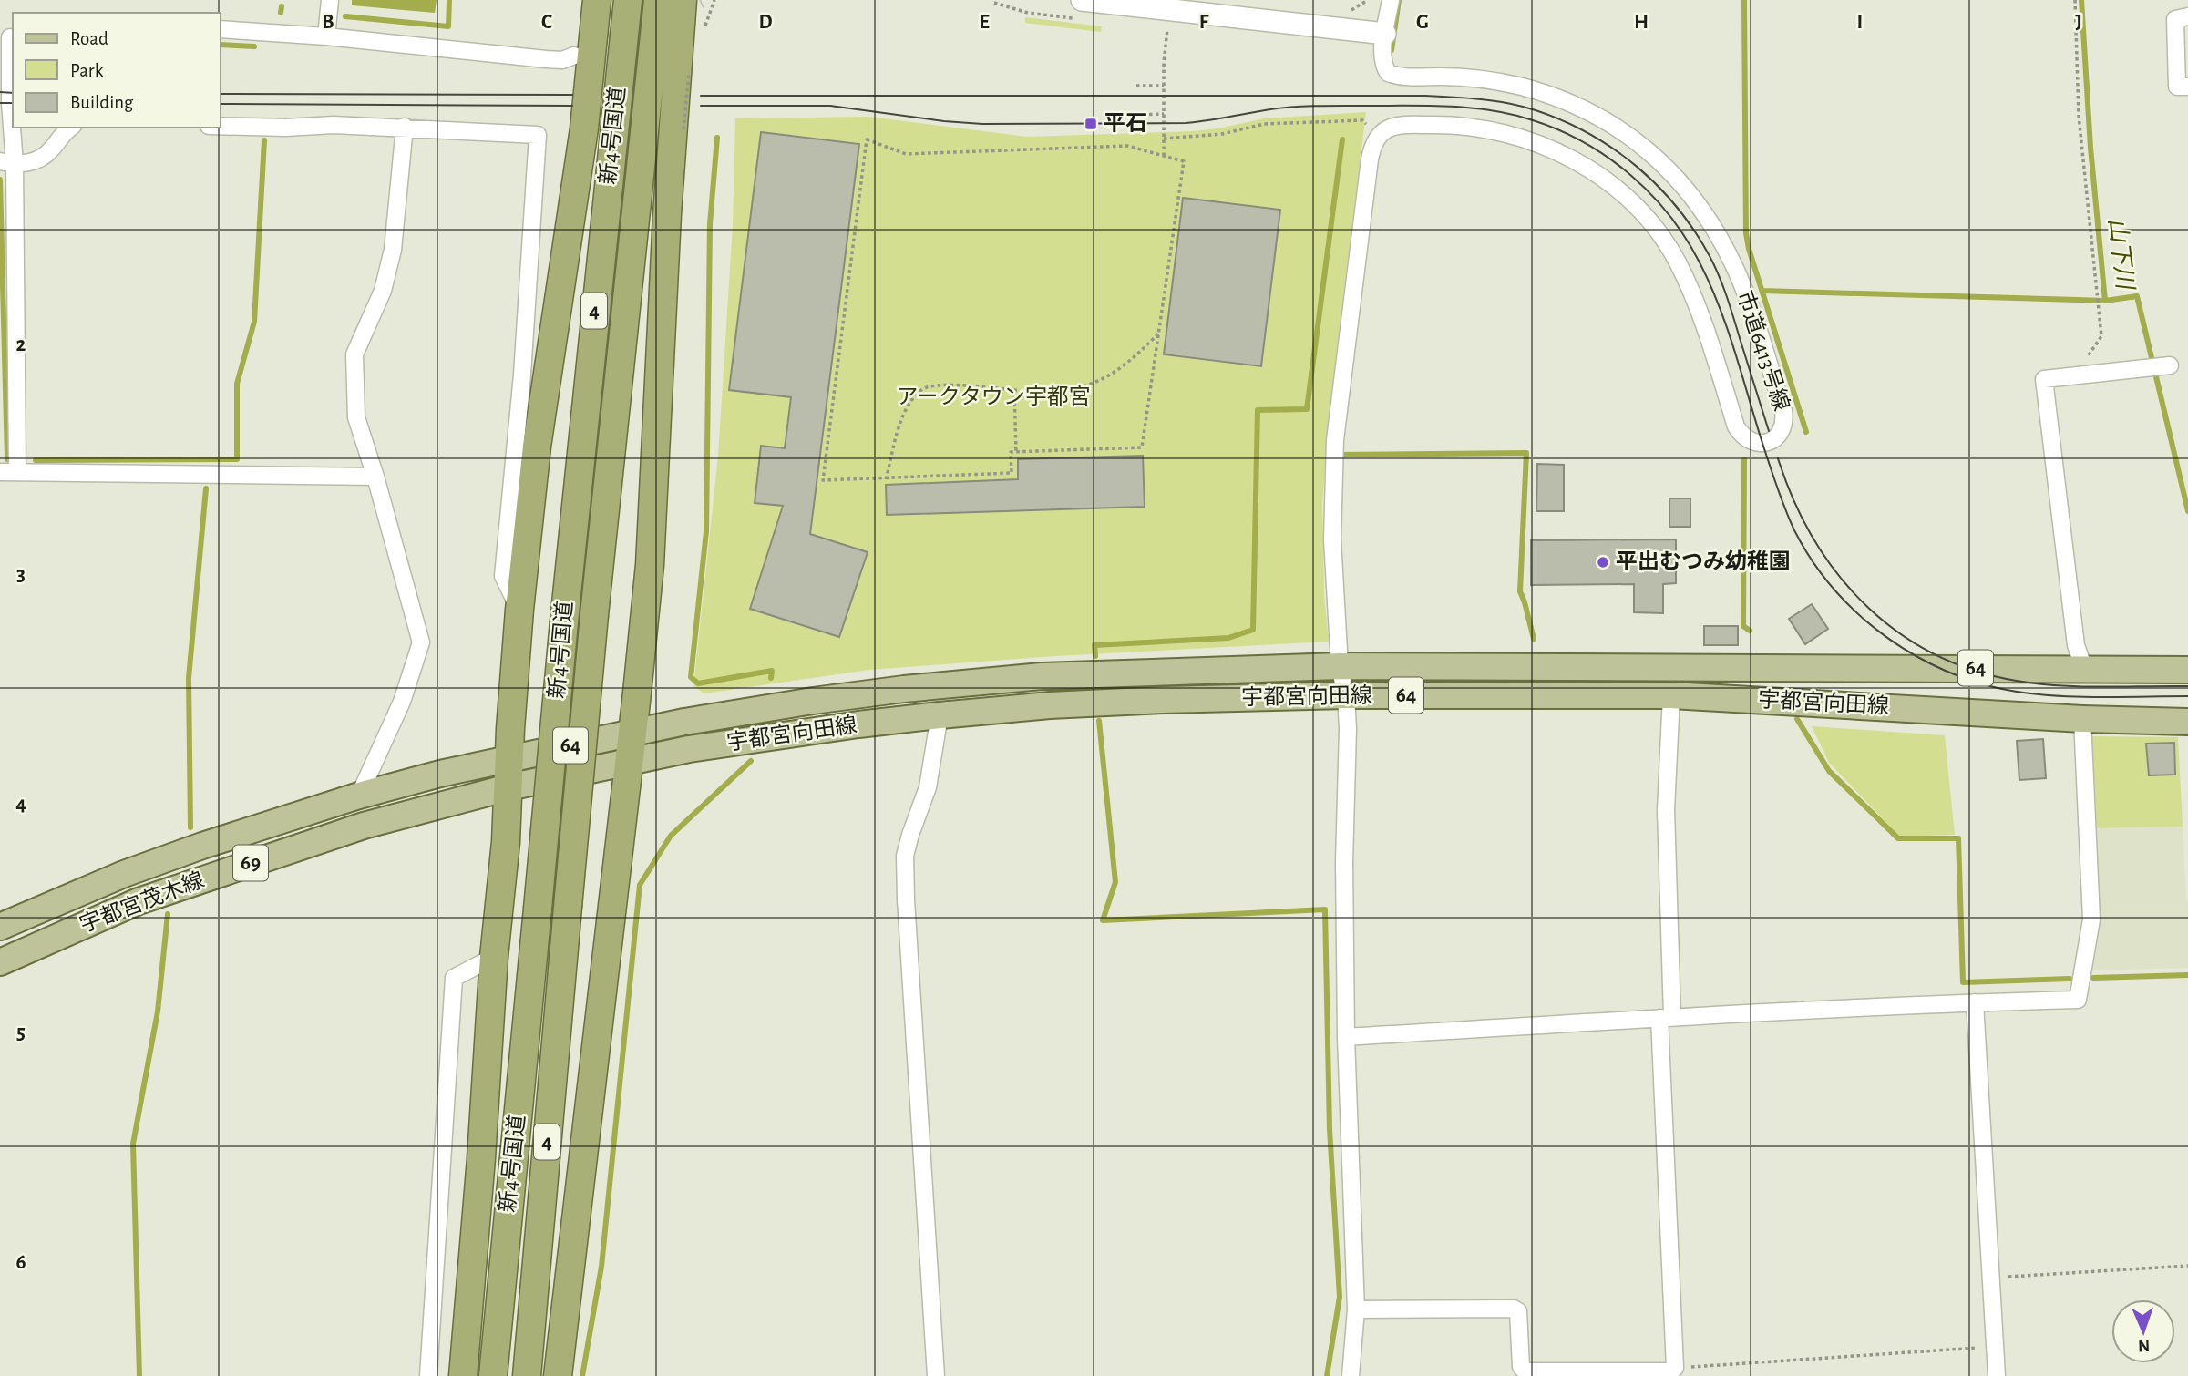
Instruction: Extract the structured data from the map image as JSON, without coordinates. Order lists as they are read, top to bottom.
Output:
{
  "streets": {
    "highway": ["新4号国道", "4"],
    "main road": [
      "64",
      "宇都宮向田線",
      "69",
      "宇都宮茂木線"
    ],
    "street": ["市道6413号線"]
  },
  "crossings": [
    ["宇都宮向田線", "宇都宮茂木線"]
  ],
  "water": ["山下川"],
  "parks": ["アークタウン宇都宮"],
  "places": {
    "transit": ["平石"],
    "other": ["平出むつみ幼稚園"]
  },
  "legend": ["Road", "Park", "Building"],
  "north": "bottom",
  "grid": {
    "columns": [
      "B",
      "C",
      "D",
      "E",
      "F",
      "G",
      "H",
      "I",
      "J"
    ],
    "rows": [
      "2",
      "3",
      "4",
      "5",
      "6"
    ]
  }
}
